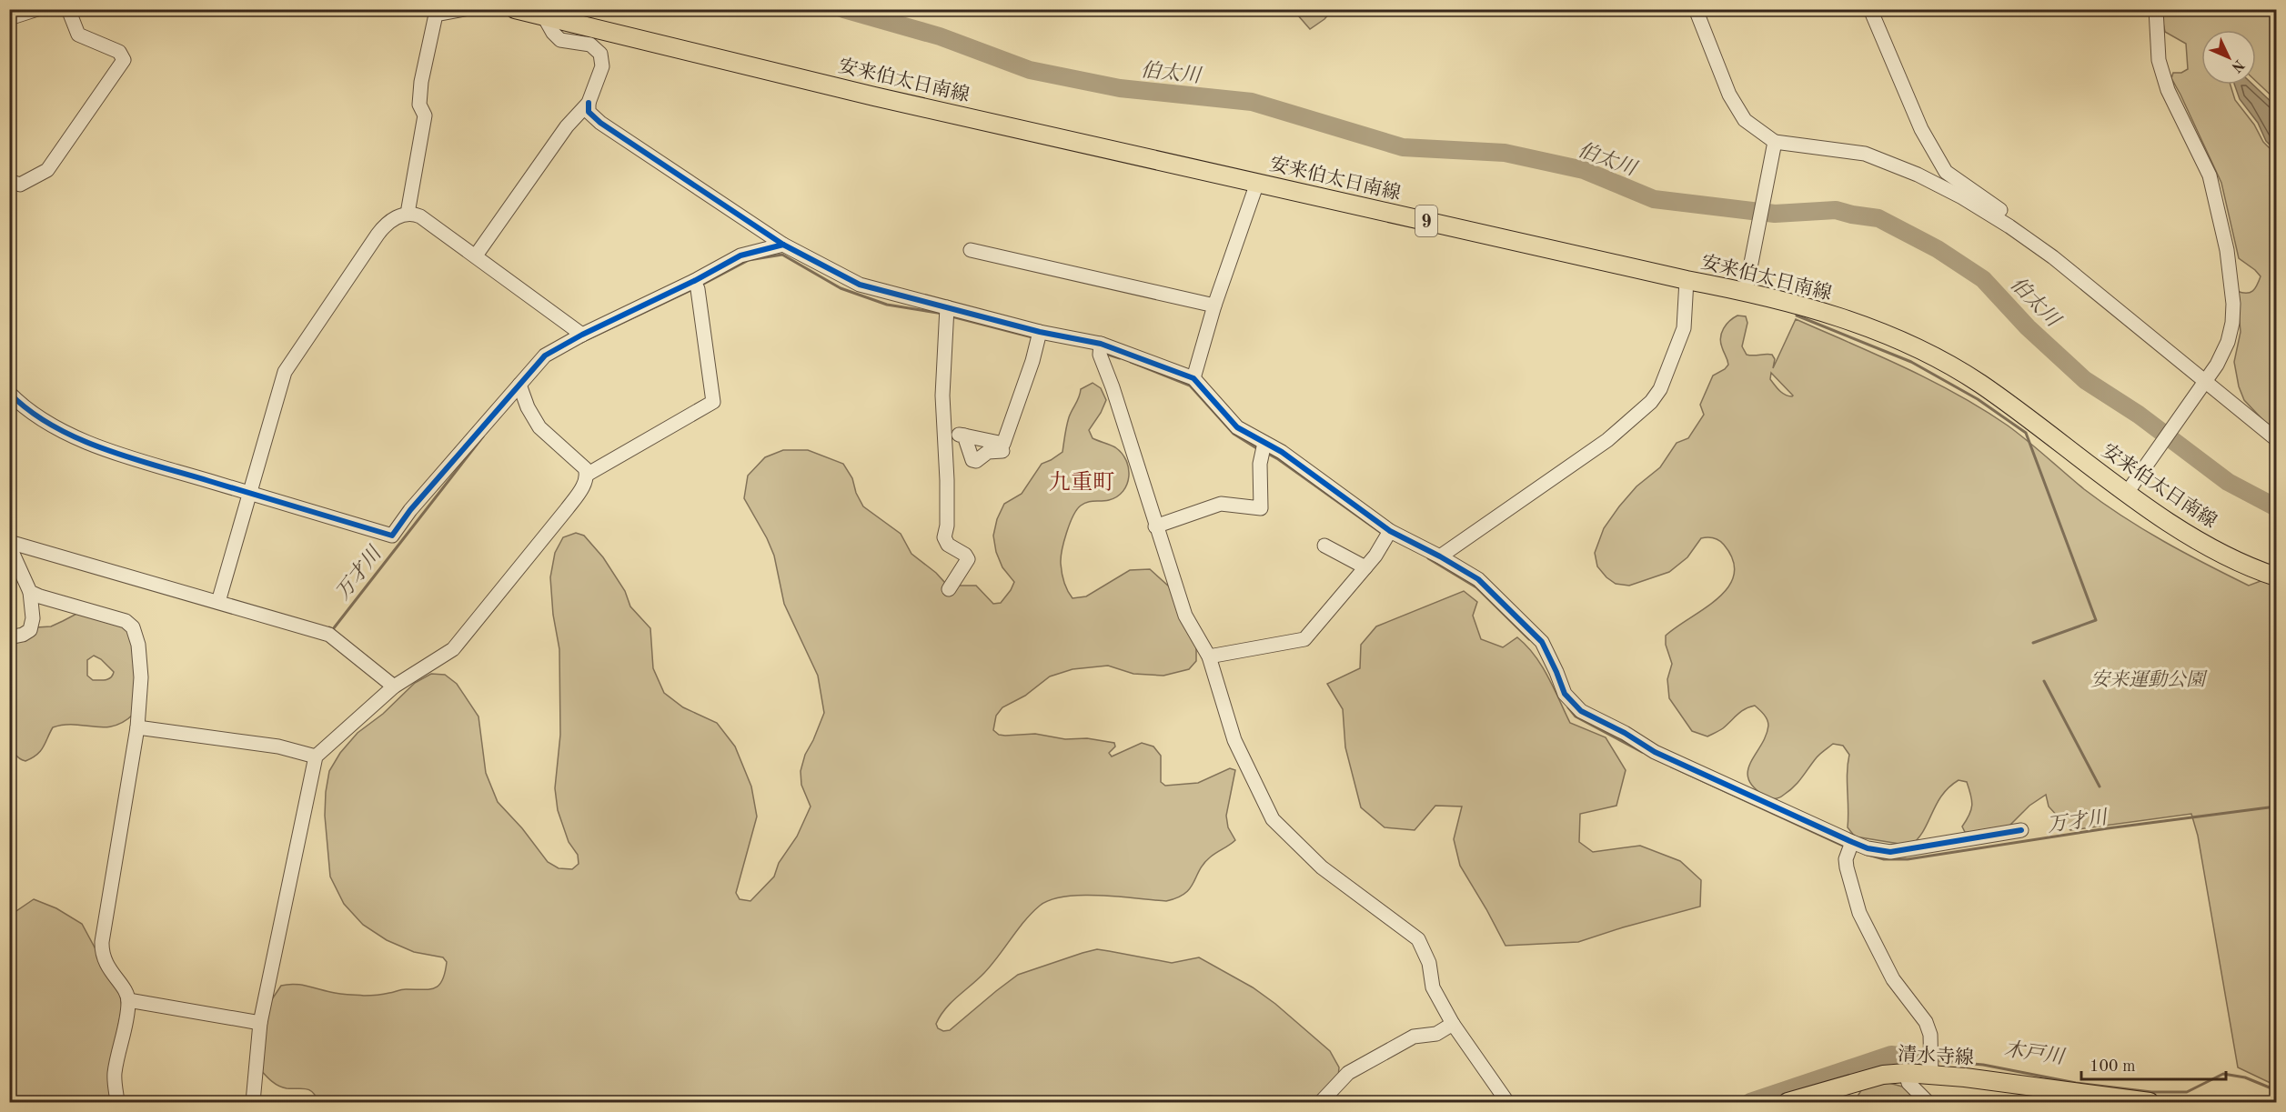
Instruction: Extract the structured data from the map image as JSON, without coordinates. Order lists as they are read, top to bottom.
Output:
{
  "streets": {
    "main road": ["安来伯太日南線", "9", "清水寺線"]
  },
  "districts": ["九重町"],
  "water": ["伯太川", "万才川", "木戸川"],
  "parks": ["安来運動公園"],
  "scale_bar": "100 m",
  "north": "bottom right"
}
